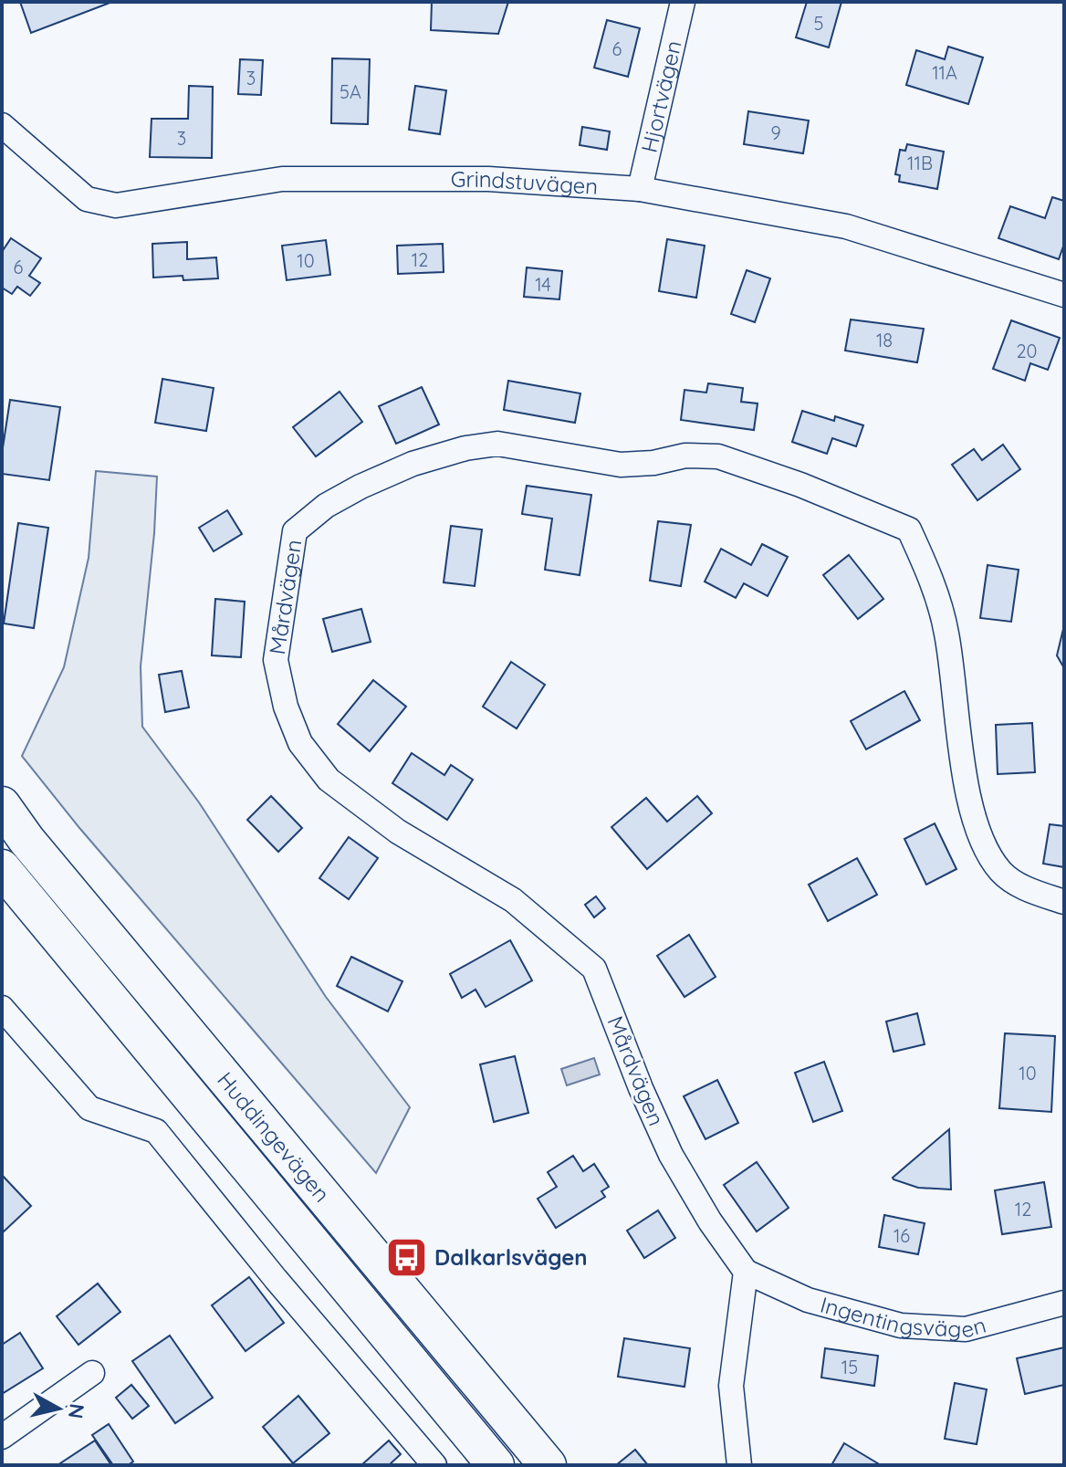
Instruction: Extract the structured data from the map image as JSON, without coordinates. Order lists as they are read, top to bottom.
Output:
{
  "streets": {
    "main road": ["Huddingevägen"],
    "street": [
      "Hjortvägen",
      "Grindstuvägen",
      "Mårdvägen",
      "Ingentingsvägen"
    ]
  },
  "crossings": [
    ["Hjortvägen", "Grindstuvägen"],
    ["Mårdvägen", "Ingentingsvägen"]
  ],
  "places": {
    "bus stop": ["Dalkarlsvägen"]
  },
  "house_numbers": [
    "5",
    "6",
    "11A",
    "3",
    "5A",
    "9",
    "3",
    "11B",
    "12",
    "10",
    "6",
    "14",
    "18",
    "20",
    "10",
    "12",
    "16",
    "15"
  ],
  "north": "right"
}
